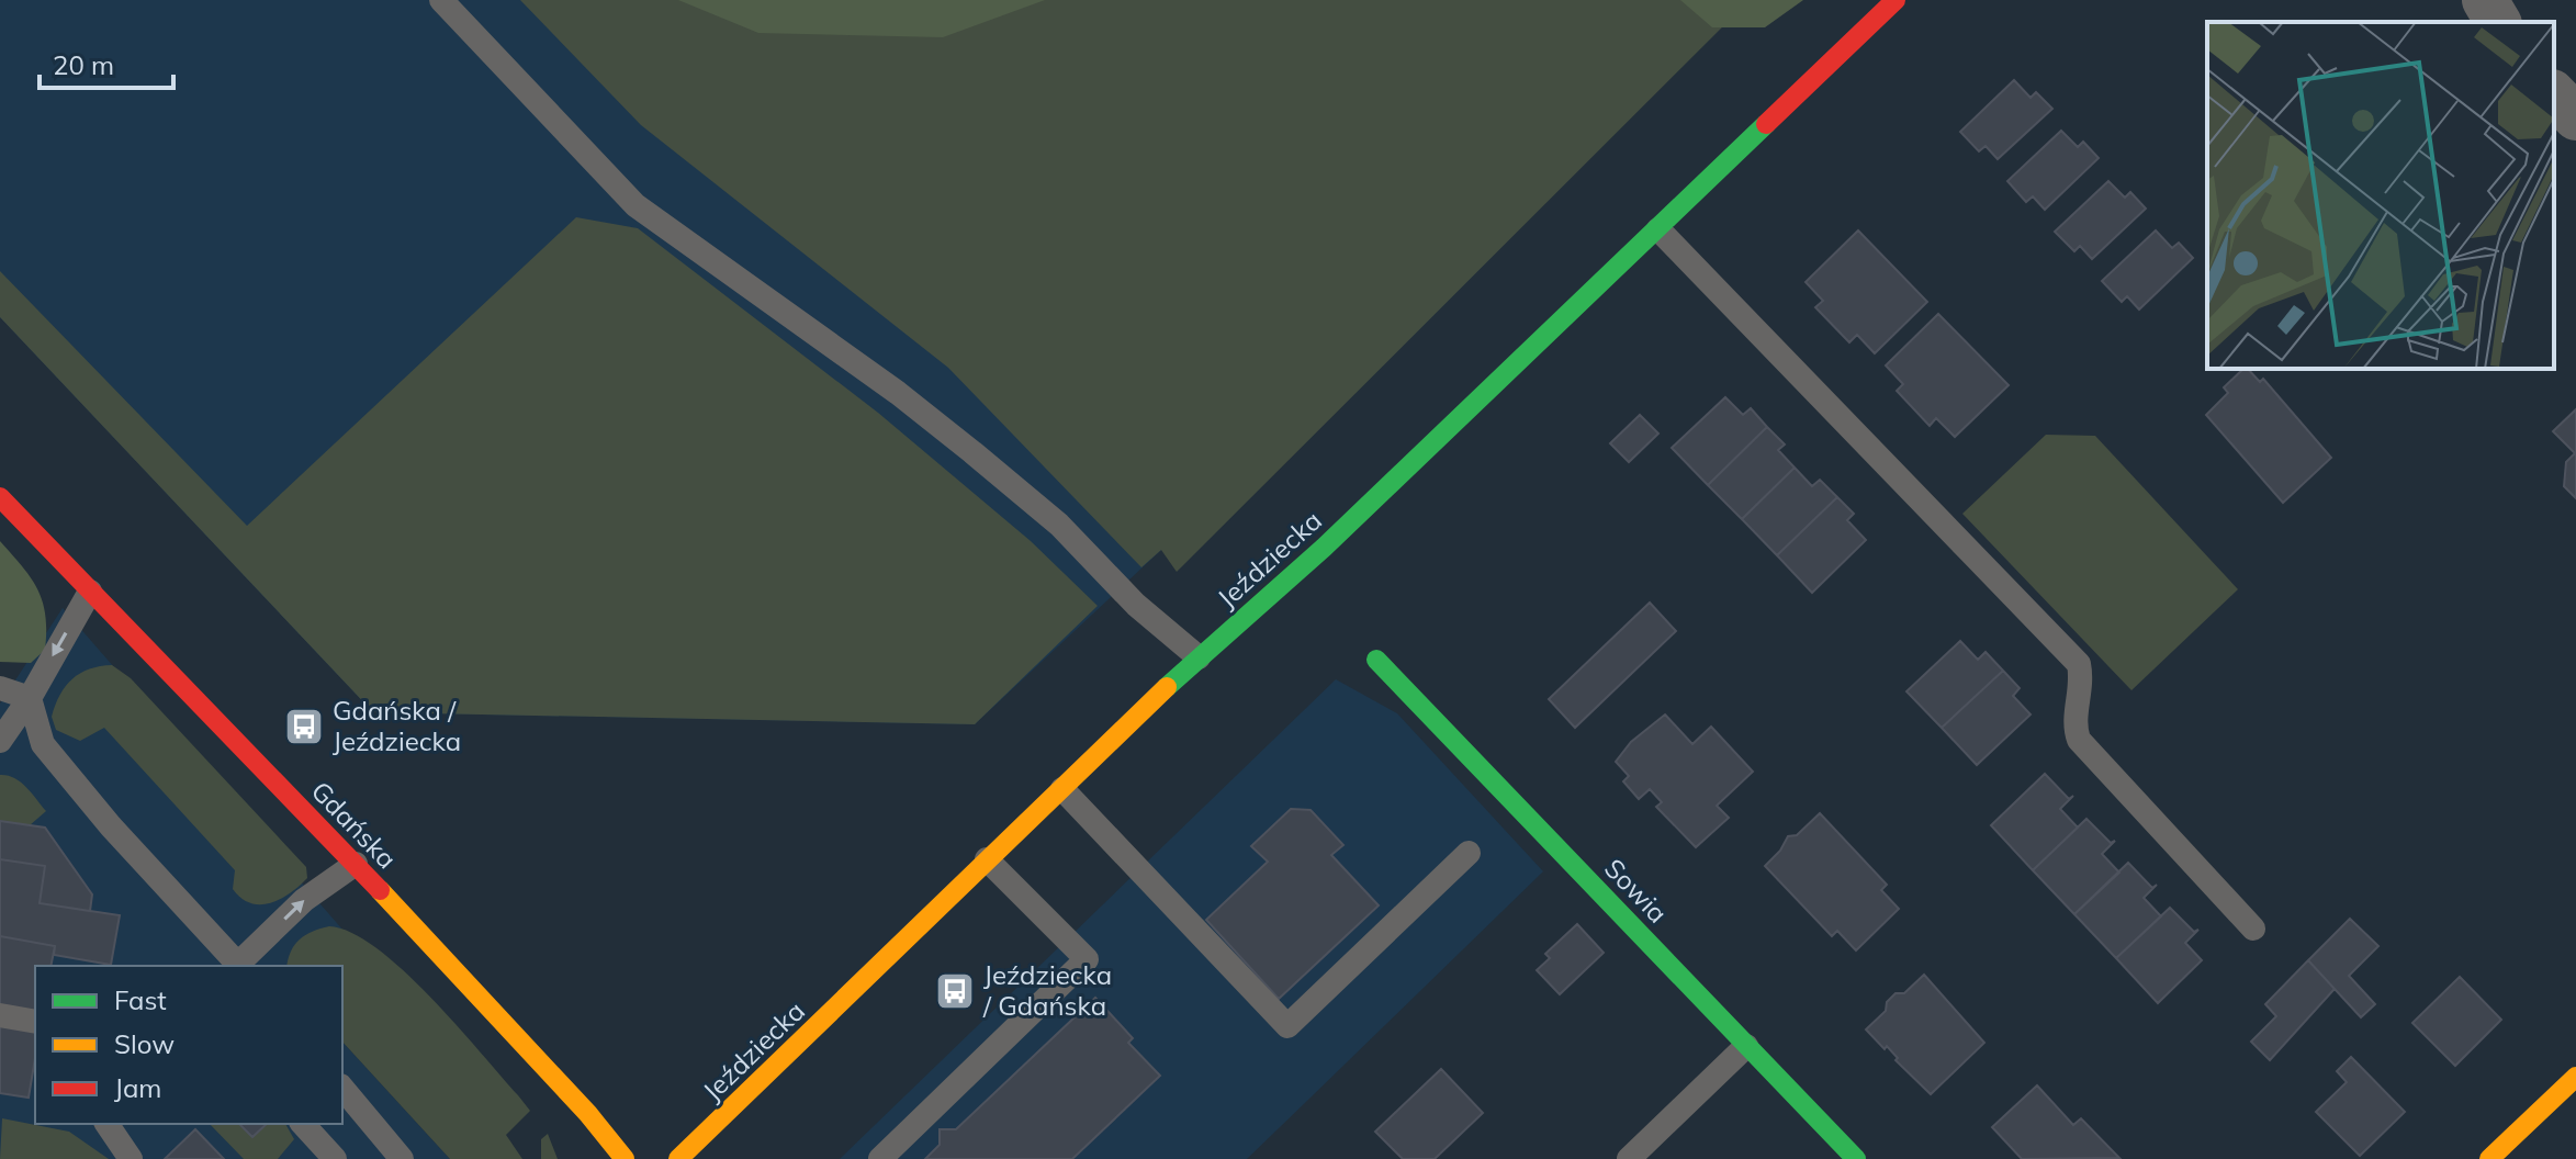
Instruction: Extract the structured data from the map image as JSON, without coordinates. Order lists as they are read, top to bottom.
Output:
{
  "streets": {
    "street": ["Jeździecka", "Gdańska", "Sowia"]
  },
  "places": {
    "bus stop": ["Gdańska / Jeździecka", "Jeździecka / Gdańska"]
  },
  "legend": ["Fast", "Slow", "Jam"],
  "scale_bar": "20 m"
}
